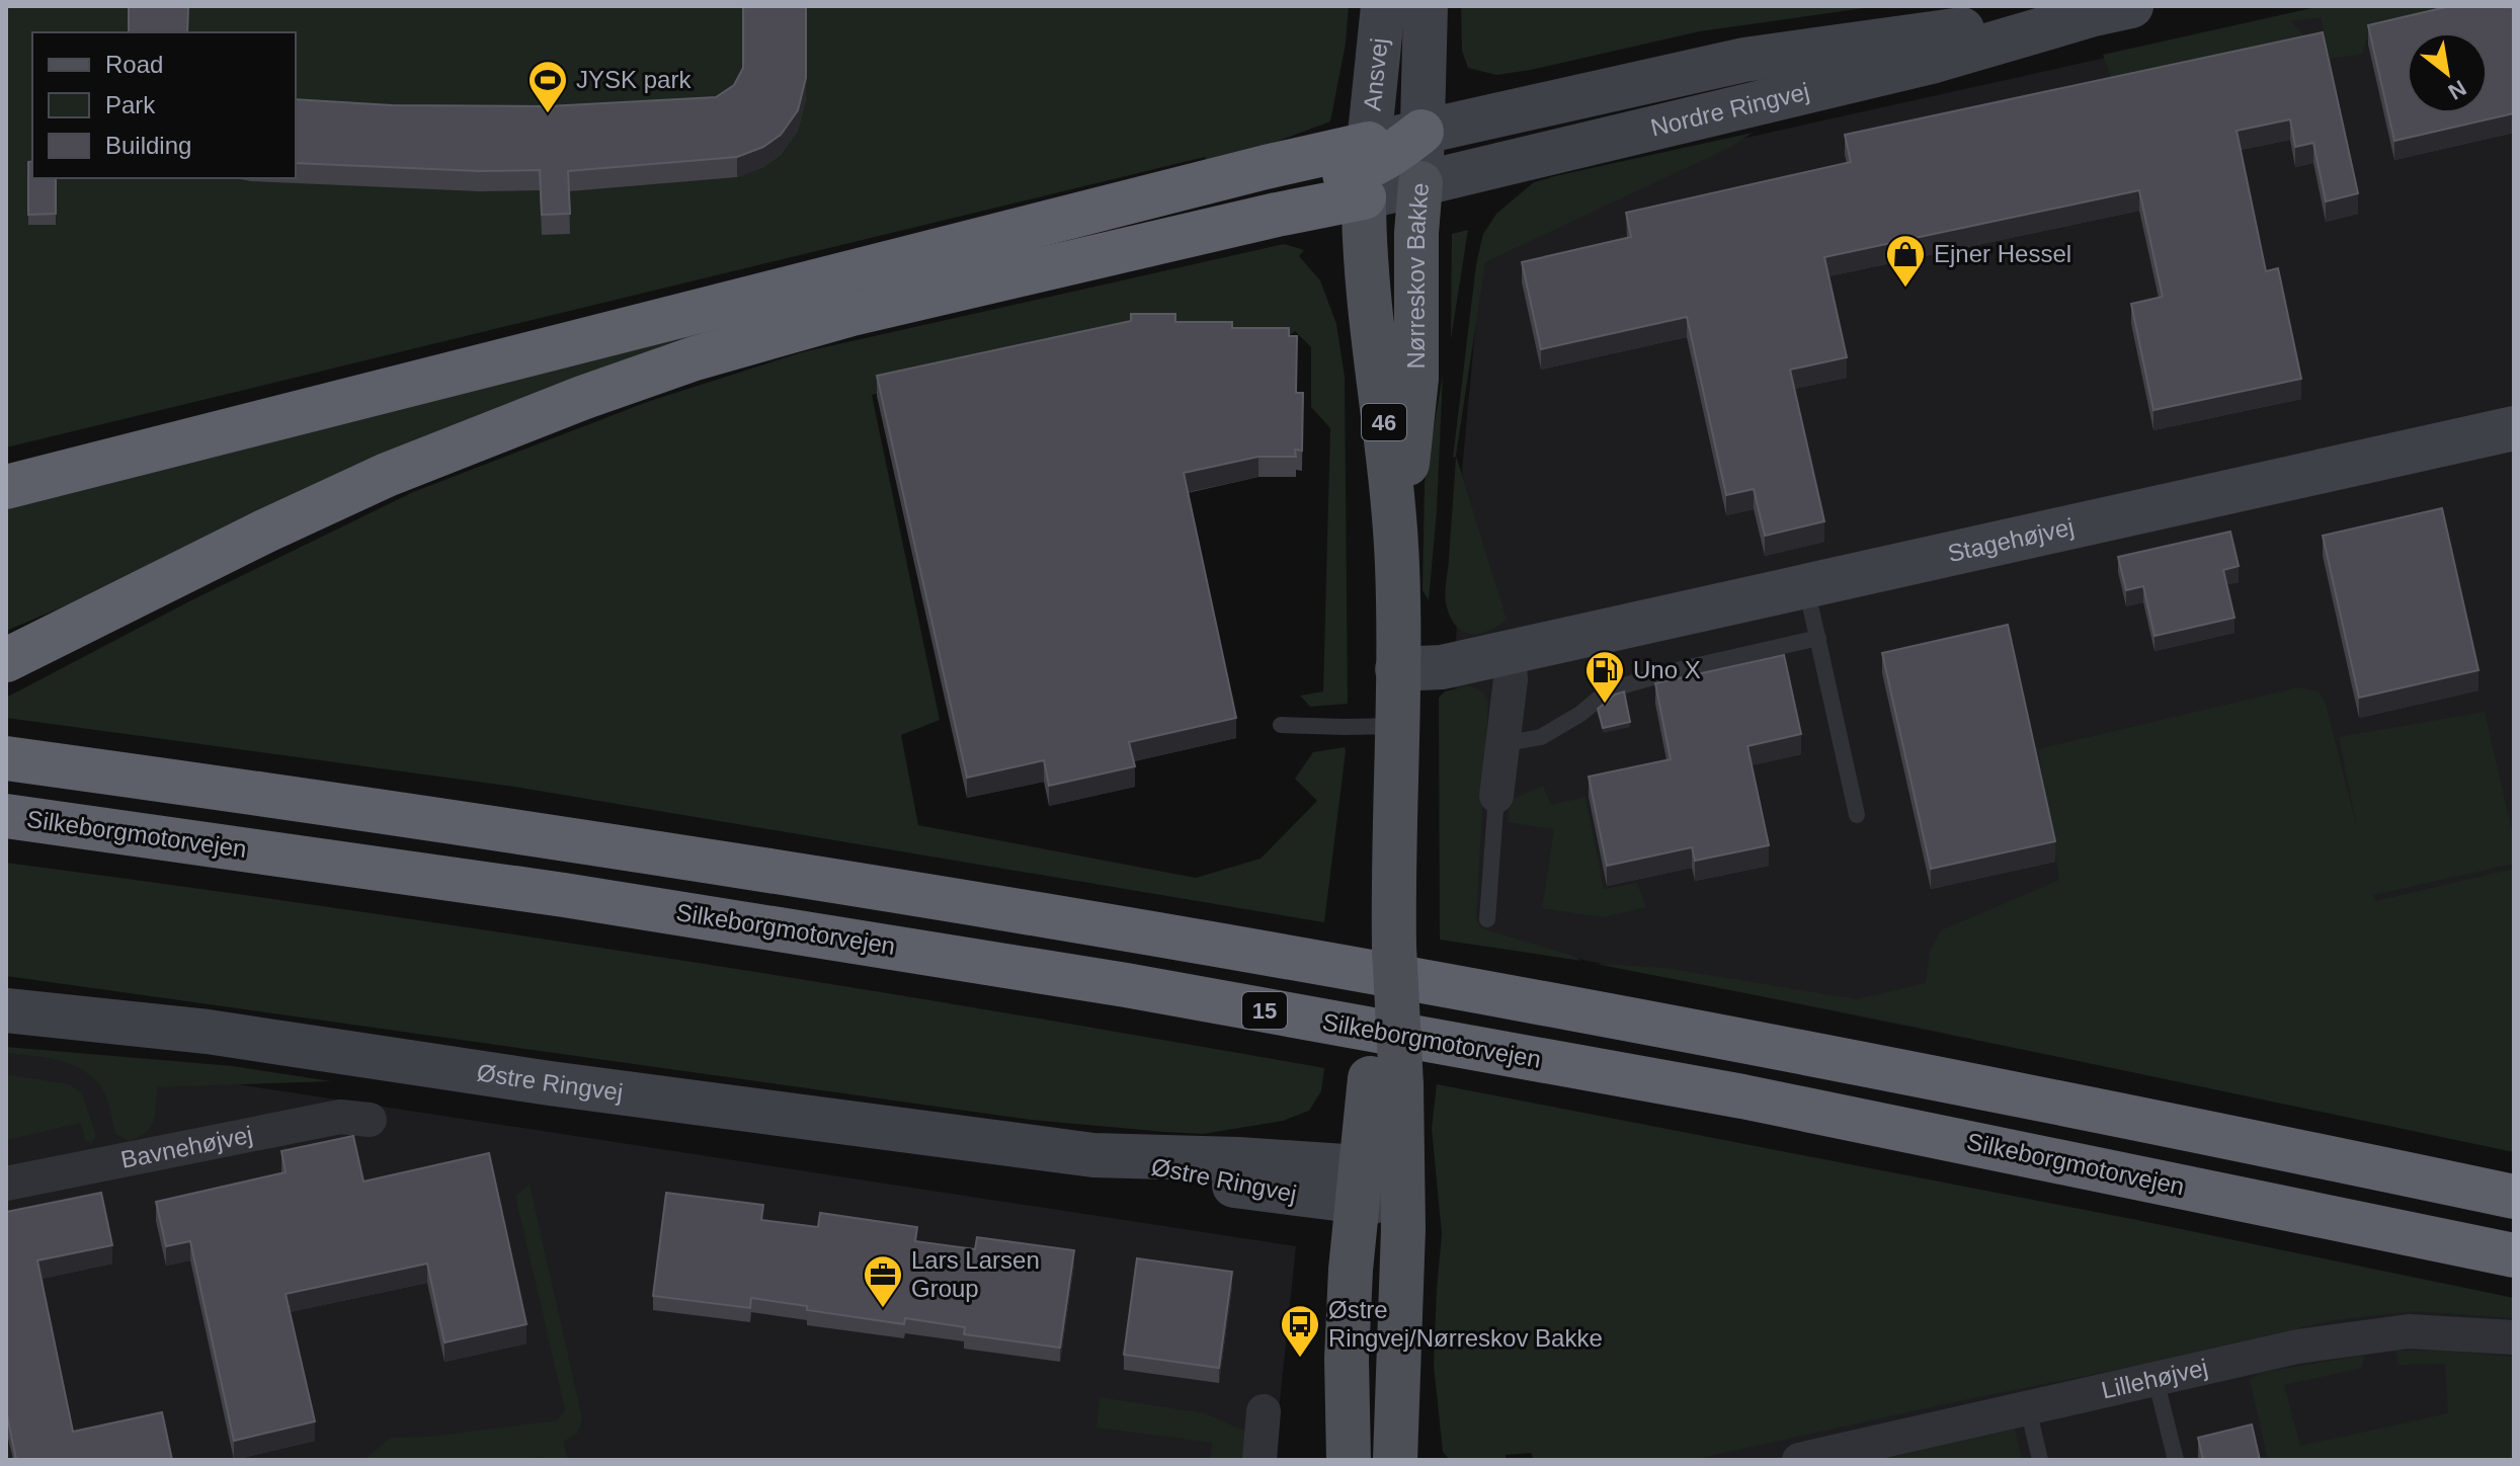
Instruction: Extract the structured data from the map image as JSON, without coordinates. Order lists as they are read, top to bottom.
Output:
{
  "streets": {
    "highway": ["Silkeborgmotorvejen", "15"],
    "main road": [
      "Ansvej",
      "Nordre Ringvej",
      "Nørreskov Bakke",
      "46",
      "Stagehøjvej",
      "Østre Ringvej"
    ],
    "street": ["Bavnehøjvej", "Lillehøjvej"]
  },
  "crossings": [
    ["Ansvej", "Nordre Ringvej"],
    ["Ansvej", "Nørreskov Bakke"],
    ["Nordre Ringvej", "Nørreskov Bakke"],
    ["Nørreskov Bakke", "Stagehøjvej"],
    ["Nørreskov Bakke", "Østre Ringvej"]
  ],
  "places": {
    "sports": ["JYSK park"],
    "shop": ["Ejner Hessel"],
    "fuel station": ["Uno X"],
    "office": ["Lars Larsen Group"],
    "bus stop": ["Østre Ringvej/Nørreskov Bakke"]
  },
  "legend": ["Road", "Park", "Building"],
  "north": "bottom right"
}
